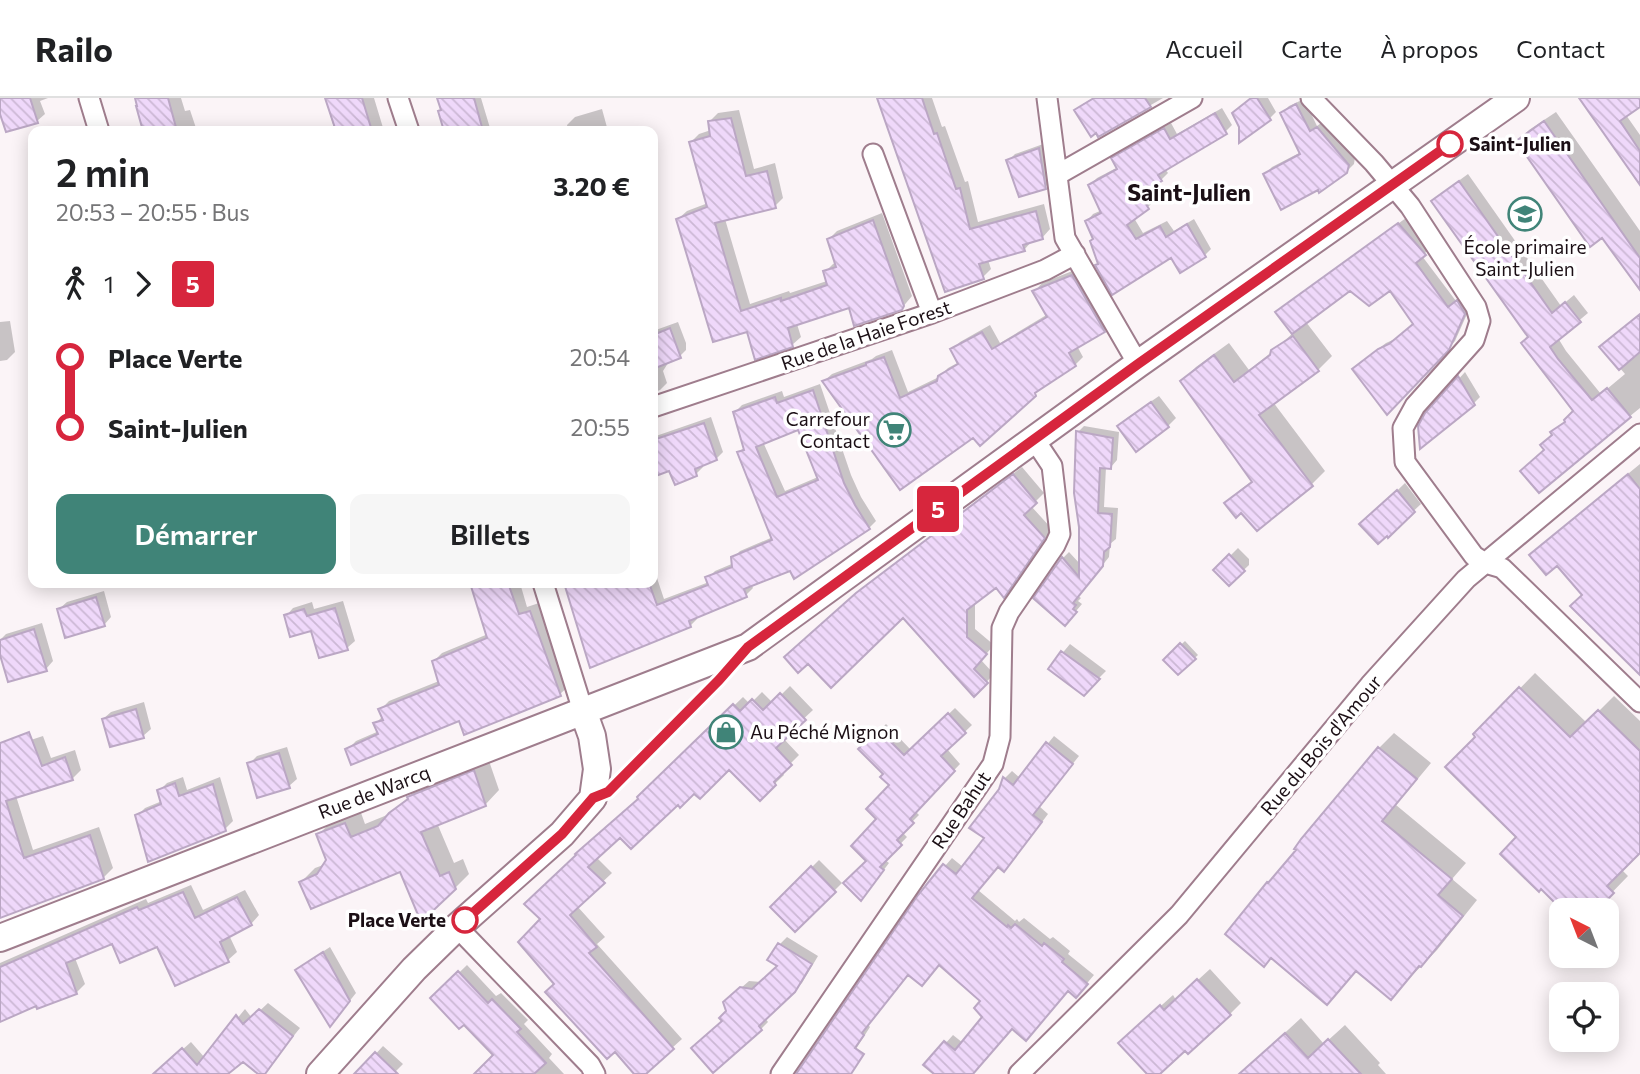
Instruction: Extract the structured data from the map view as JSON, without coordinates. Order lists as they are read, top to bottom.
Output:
{
  "streets": {
    "main road": ["Rue de Warcq"],
    "street": ["Rue de la Haie Forest", "Rue du Bois d'Amour", "Rue Bahut"]
  },
  "crossings": [
    ["Rue de Warcq", "Rue Bahut"]
  ],
  "districts": ["Saint-Julien"],
  "places": {
    "other": ["Saint-Julien", "Place Verte"],
    "school or university": ["École primaire Saint-Julien"],
    "supermarket": ["Carrefour Contact"],
    "shop": ["Au Péché Mignon"]
  },
  "lines": ["bus line 5"],
  "north": "top left",
  "page": {
    "header": "Railo",
    "nav": [
      "Accueil",
      "Carte",
      "À propos",
      "Contact"
    ],
    "on_map": "5",
    "heading": ["2 min", "20:53 – 20:55 · Bus", "3.20 €"],
    "legs": ["1", "5"],
    "list": [
      {
        "name": "Place Verte",
        "value": "20:54"
      },
      {
        "name": "Saint-Julien",
        "value": "20:55"
      }
    ],
    "buttons": ["Démarrer", "Billets"]
  }
}
